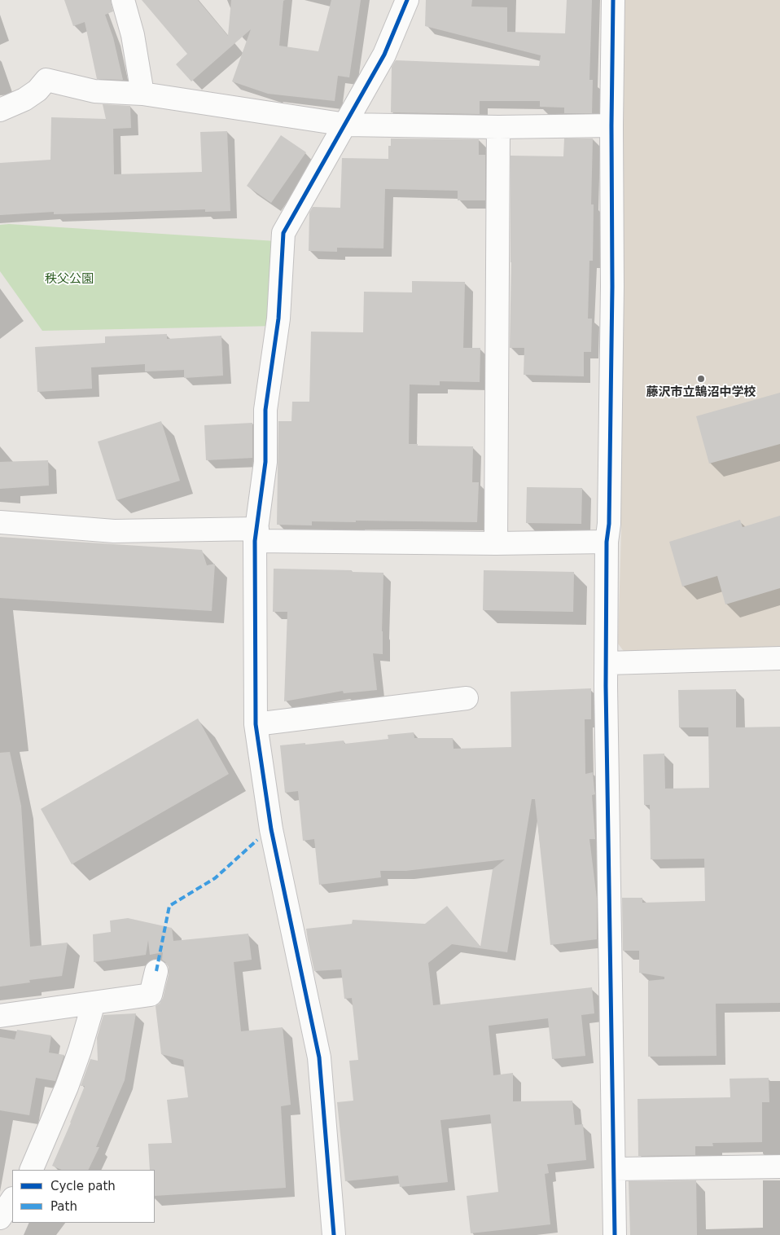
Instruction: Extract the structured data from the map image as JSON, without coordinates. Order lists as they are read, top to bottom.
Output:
{
  "parks": ["秩父公園"],
  "places": ["藤沢市立鵠沼中学校"],
  "legend": ["Cycle path", "Path"]
}
